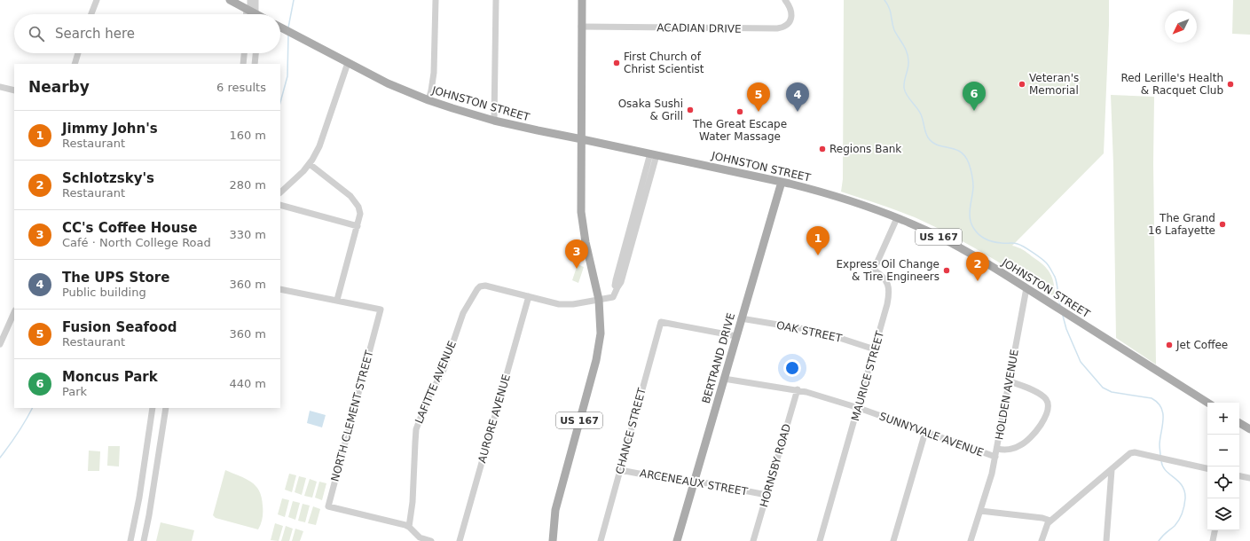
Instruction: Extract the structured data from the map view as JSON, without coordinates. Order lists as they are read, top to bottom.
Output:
{
  "streets": {
    "main road": ["JOHNSTON STREET", "US 167", "BERTRAND DRIVE"],
    "street": [
      "ACADIAN DRIVE",
      "OAK STREET",
      "MAURICE STREET",
      "LAFITTE AVENUE",
      "HOLDEN AVENUE",
      "NORTH CLEMENT STREET",
      "AURORE AVENUE",
      "CHANCE STREET",
      "SUNNYVALE AVENUE",
      "HORNSBY ROAD",
      "ARCENEAUX STREET"
    ]
  },
  "crossings": [
    ["JOHNSTON STREET", "US 167"],
    ["JOHNSTON STREET", "BERTRAND DRIVE"],
    ["JOHNSTON STREET", "MAURICE STREET"],
    ["JOHNSTON STREET", "HOLDEN AVENUE"],
    ["OAK STREET", "BERTRAND DRIVE"],
    ["OAK STREET", "MAURICE STREET"],
    ["BERTRAND DRIVE", "CHANCE STREET"],
    ["BERTRAND DRIVE", "SUNNYVALE AVENUE"],
    ["BERTRAND DRIVE", "ARCENEAUX STREET"],
    ["MAURICE STREET", "SUNNYVALE AVENUE"],
    ["LAFITTE AVENUE", "NORTH CLEMENT STREET"],
    ["LAFITTE AVENUE", "AURORE AVENUE"],
    ["HOLDEN AVENUE", "SUNNYVALE AVENUE"],
    ["CHANCE STREET", "ARCENEAUX STREET"],
    ["SUNNYVALE AVENUE", "HORNSBY ROAD"],
    ["HORNSBY ROAD", "ARCENEAUX STREET"]
  ],
  "places": [
    "First Church of Christ Scientist",
    "Veteran's Memorial",
    "Red Lerille's Health & Racquet Club",
    "Osaka Sushi & Grill",
    "The Great Escape Water Massage",
    "Regions Bank",
    "The Grand 16 Lafayette",
    "Express Oil Change & Tire Engineers",
    "Jet Coffee"
  ],
  "north": "bottom left",
  "page": {
    "search": "Search here",
    "heading": ["Nearby", "6 results"],
    "pins": [
      "6",
      "4",
      "5",
      "1",
      "3",
      "2"
    ],
    "list": [
      {
        "mark": "1",
        "name": "Jimmy John's",
        "note": "Restaurant",
        "value": "160 m"
      },
      {
        "mark": "2",
        "name": "Schlotzsky's",
        "note": "Restaurant",
        "value": "280 m"
      },
      {
        "mark": "3",
        "name": "CC's Coffee House",
        "note": "Café · North College Road",
        "value": "330 m"
      },
      {
        "mark": "4",
        "name": "The UPS Store",
        "note": "Public building",
        "value": "360 m"
      },
      {
        "mark": "5",
        "name": "Fusion Seafood",
        "note": "Restaurant",
        "value": "360 m"
      },
      {
        "mark": "6",
        "name": "Moncus Park",
        "note": "Park",
        "value": "440 m"
      }
    ],
    "map_buttons": ["+", "−"]
  }
}
